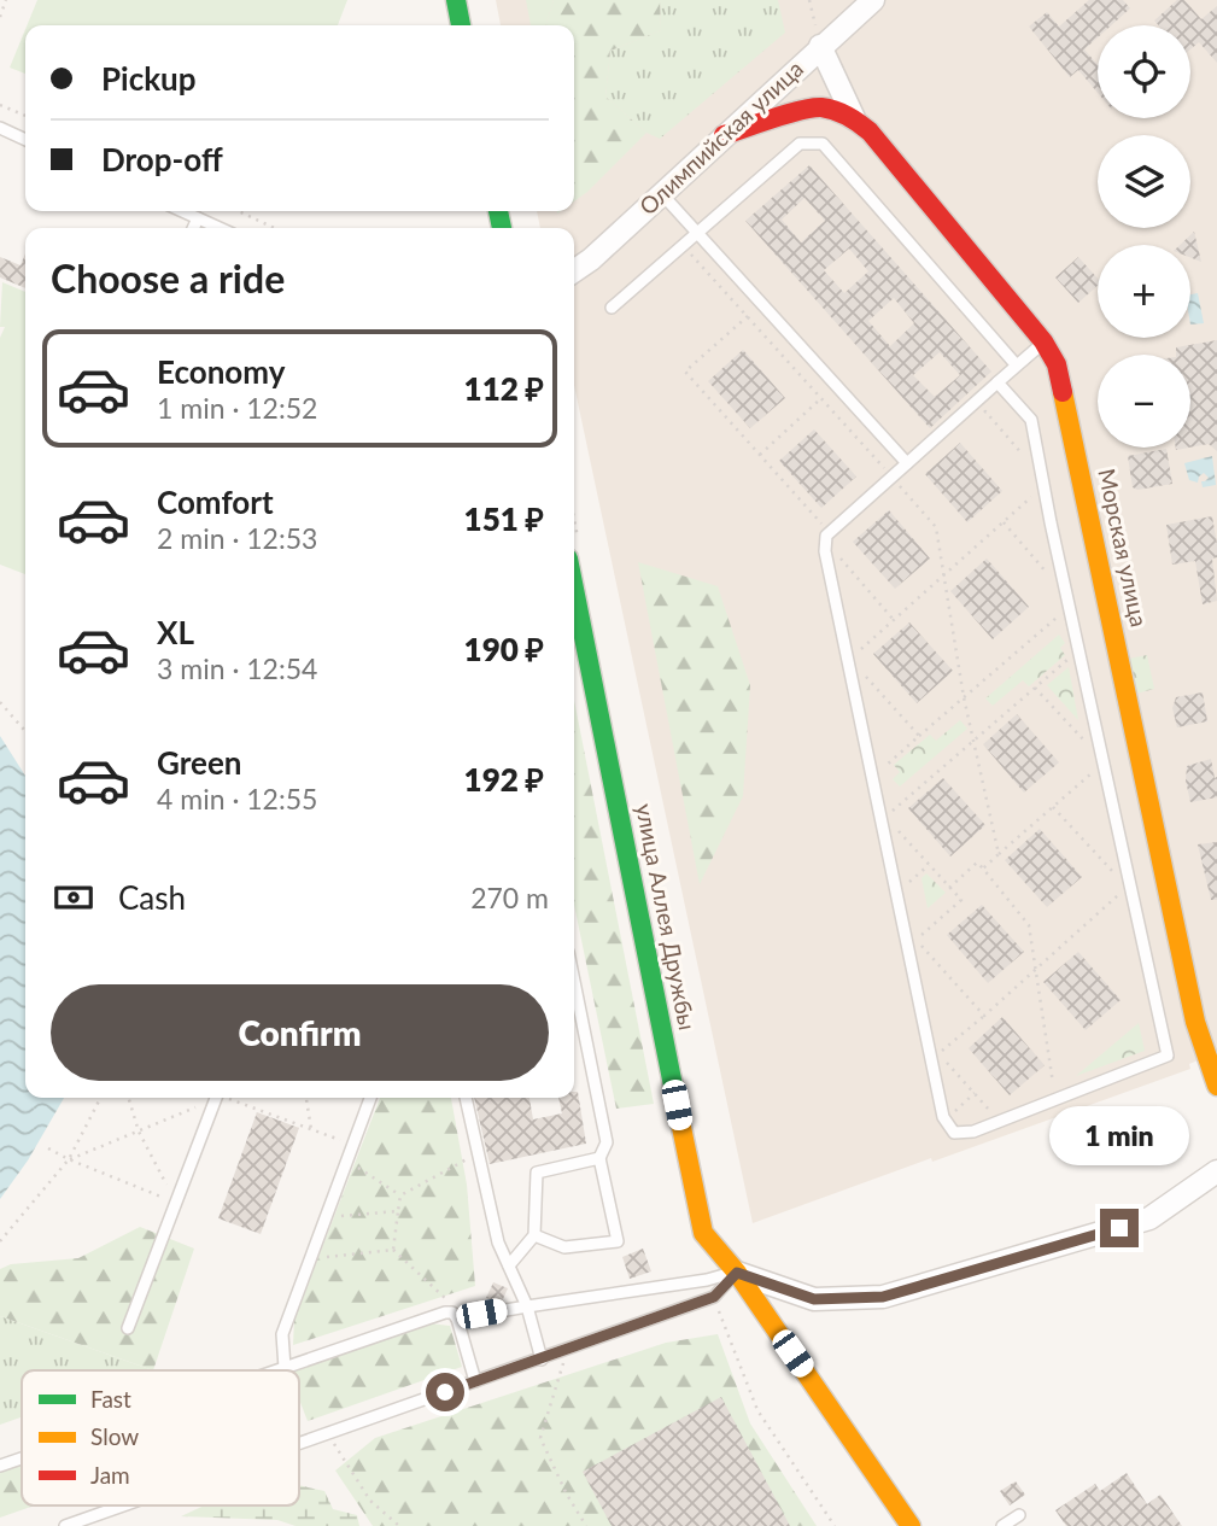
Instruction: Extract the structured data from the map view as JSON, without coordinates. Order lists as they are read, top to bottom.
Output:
{
  "streets": {
    "street": ["Олимпийская улица", "Морская улица", "улица Аллея Дружбы"]
  },
  "legend": ["Fast", "Slow", "Jam"],
  "page": {
    "map_buttons": ["+", "−"],
    "banner": ["Pickup", "Drop-off"],
    "heading": "Choose a ride",
    "list": [
      {
        "name": "Economy",
        "note": "1 min · 12:52",
        "value": "112 ₽"
      },
      {
        "name": "Comfort",
        "note": "2 min · 12:53",
        "value": "151 ₽"
      },
      {
        "name": "XL",
        "note": "3 min · 12:54",
        "value": "190 ₽"
      },
      {
        "name": "Green",
        "note": "4 min · 12:55",
        "value": "192 ₽"
      }
    ],
    "pay": ["Cash", "270 m"],
    "buttons": "Confirm",
    "bubble": "1 min"
  }
}
